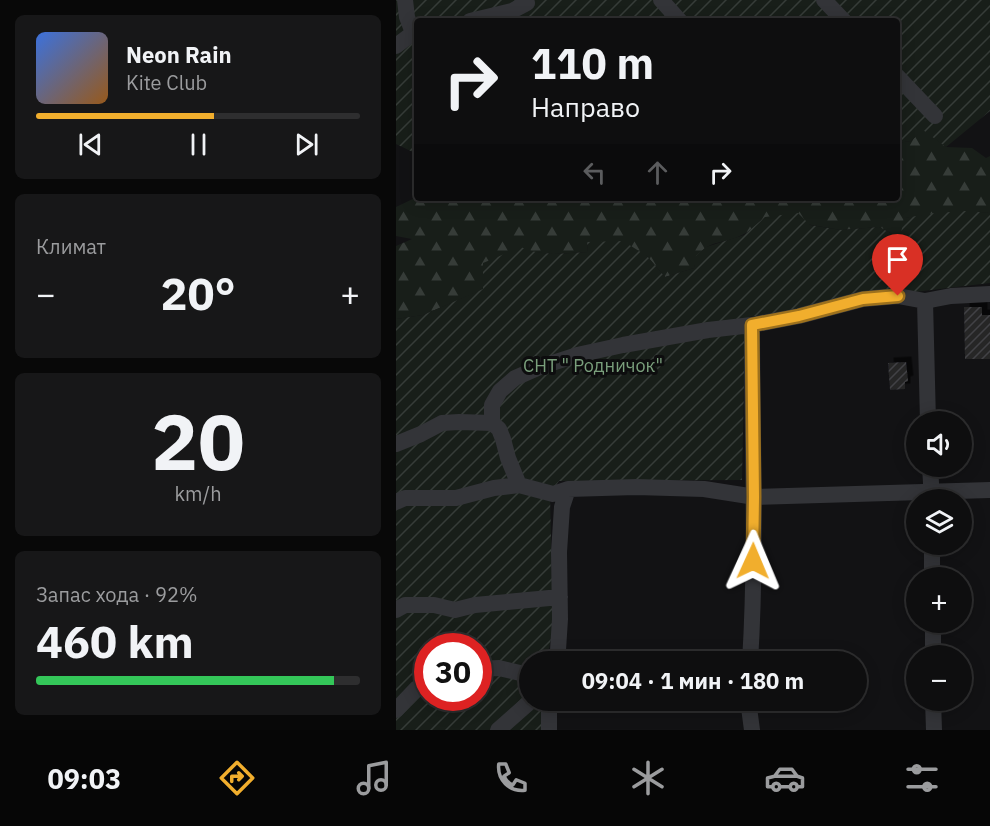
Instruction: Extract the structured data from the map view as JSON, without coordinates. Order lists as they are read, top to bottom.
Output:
{
  "parks": ["СНТ \" Родничок\""],
  "page": {
    "turn": ["110 m", "Направо"],
    "song": ["Neon Rain", "Kite Club"],
    "tile": [
      "Климат",
      ["20", "km/h"],
      ["Запас хода · 92%", "460 km"]
    ],
    "heat": ["−", "20°", "+"],
    "map_buttons": ["+", "−"],
    "limit": "30",
    "trip": "09:04 · 1 мин · 180 m",
    "tabs": "09:03"
  }
}
